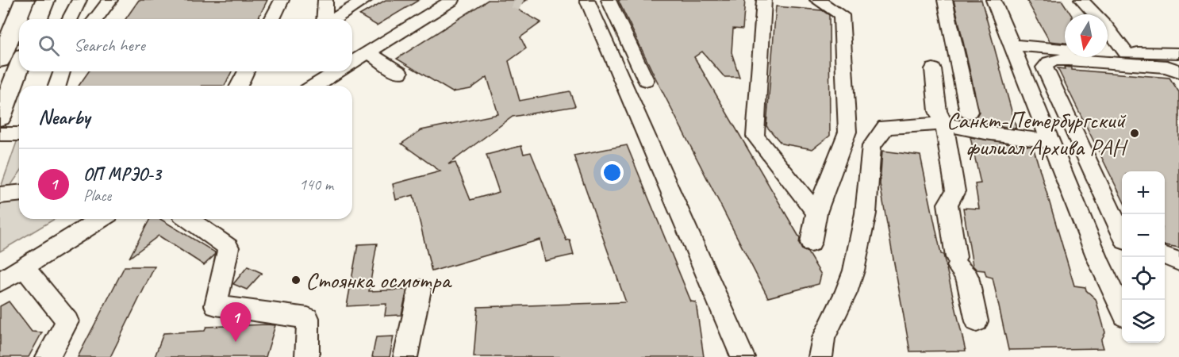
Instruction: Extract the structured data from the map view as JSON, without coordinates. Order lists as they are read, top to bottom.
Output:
{
  "places": ["Санкт-Петербургский филиал Архива РАН", "Стоянка осмотра"],
  "north": "bottom",
  "page": {
    "search": "Search here",
    "heading": "Nearby",
    "list": [
      {
        "mark": "1",
        "name": "ОП МРЭО-3",
        "note": "Place",
        "value": "140 m"
      }
    ],
    "map_buttons": ["+", "−"],
    "pins": "1"
  }
}
